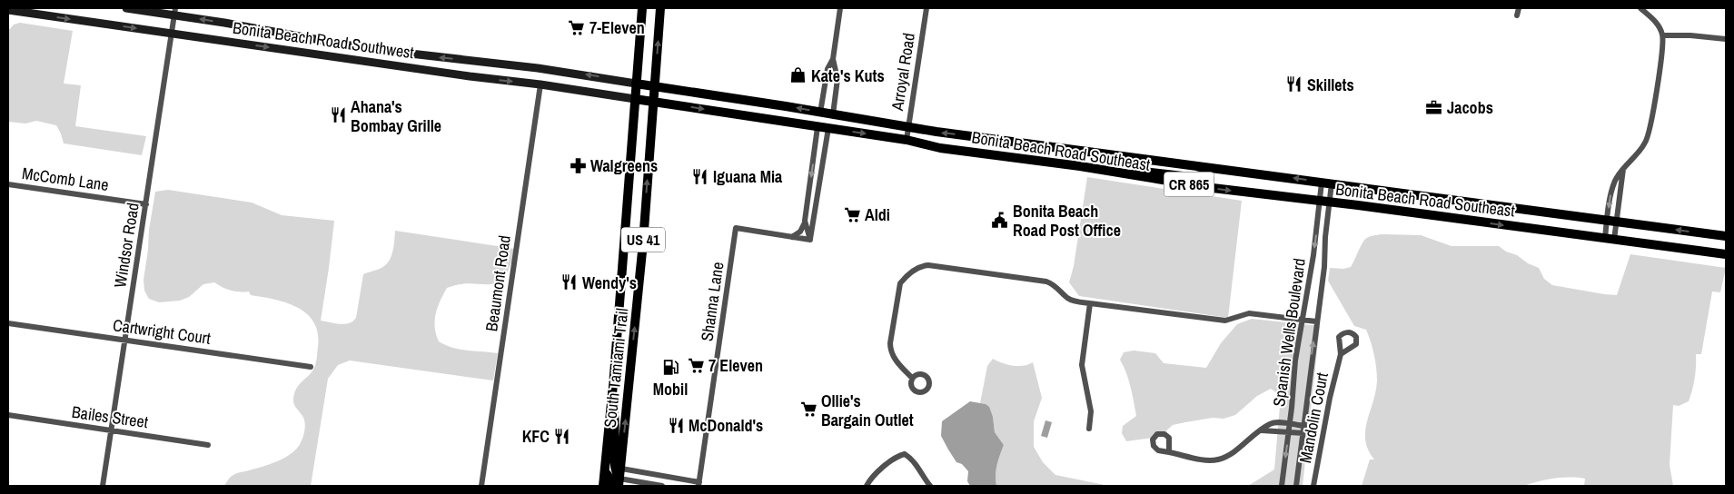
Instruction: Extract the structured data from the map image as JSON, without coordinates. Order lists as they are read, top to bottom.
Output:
{
  "streets": {
    "main road": [
      "Bonita Beach Road Southwest",
      "Bonita Beach Road Southeast",
      "CR 865",
      "US 41",
      "South Tamiami Trail"
    ],
    "street": [
      "Arroyal Road",
      "McComb Lane",
      "Windsor Road",
      "Beaumont Road",
      "Shanna Lane",
      "Cartwright Court",
      "Spanish Wells Boulevard",
      "Bailes Street",
      "Mandolin Court"
    ]
  },
  "crossings": [
    ["Bonita Beach Road Southwest", "Bonita Beach Road Southeast"],
    ["Bonita Beach Road Southwest", "Windsor Road"],
    ["Bonita Beach Road Southwest", "Beaumont Road"],
    ["Bonita Beach Road Southwest", "South Tamiami Trail"],
    ["Arroyal Road", "Bonita Beach Road Southeast"],
    ["Bonita Beach Road Southeast", "Spanish Wells Boulevard"],
    ["Bonita Beach Road Southeast", "South Tamiami Trail"],
    ["McComb Lane", "Windsor Road"],
    ["Windsor Road", "Cartwright Court"],
    ["Windsor Road", "Bailes Street"]
  ],
  "places": {
    "supermarket": [
      "7-Eleven",
      "Aldi",
      "7 Eleven",
      "Ollie's Bargain Outlet"
    ],
    "shop": ["Kate's Kuts"],
    "restaurant": [
      "Skillets",
      "Ahana's Bombay Grille",
      "Iguana Mia",
      "Wendy's",
      "McDonald's",
      "KFC"
    ],
    "office": ["Jacobs"],
    "pharmacy": ["Walgreens"],
    "public building": ["Bonita Beach Road Post Office"],
    "fuel station": ["Mobil"]
  }
}
